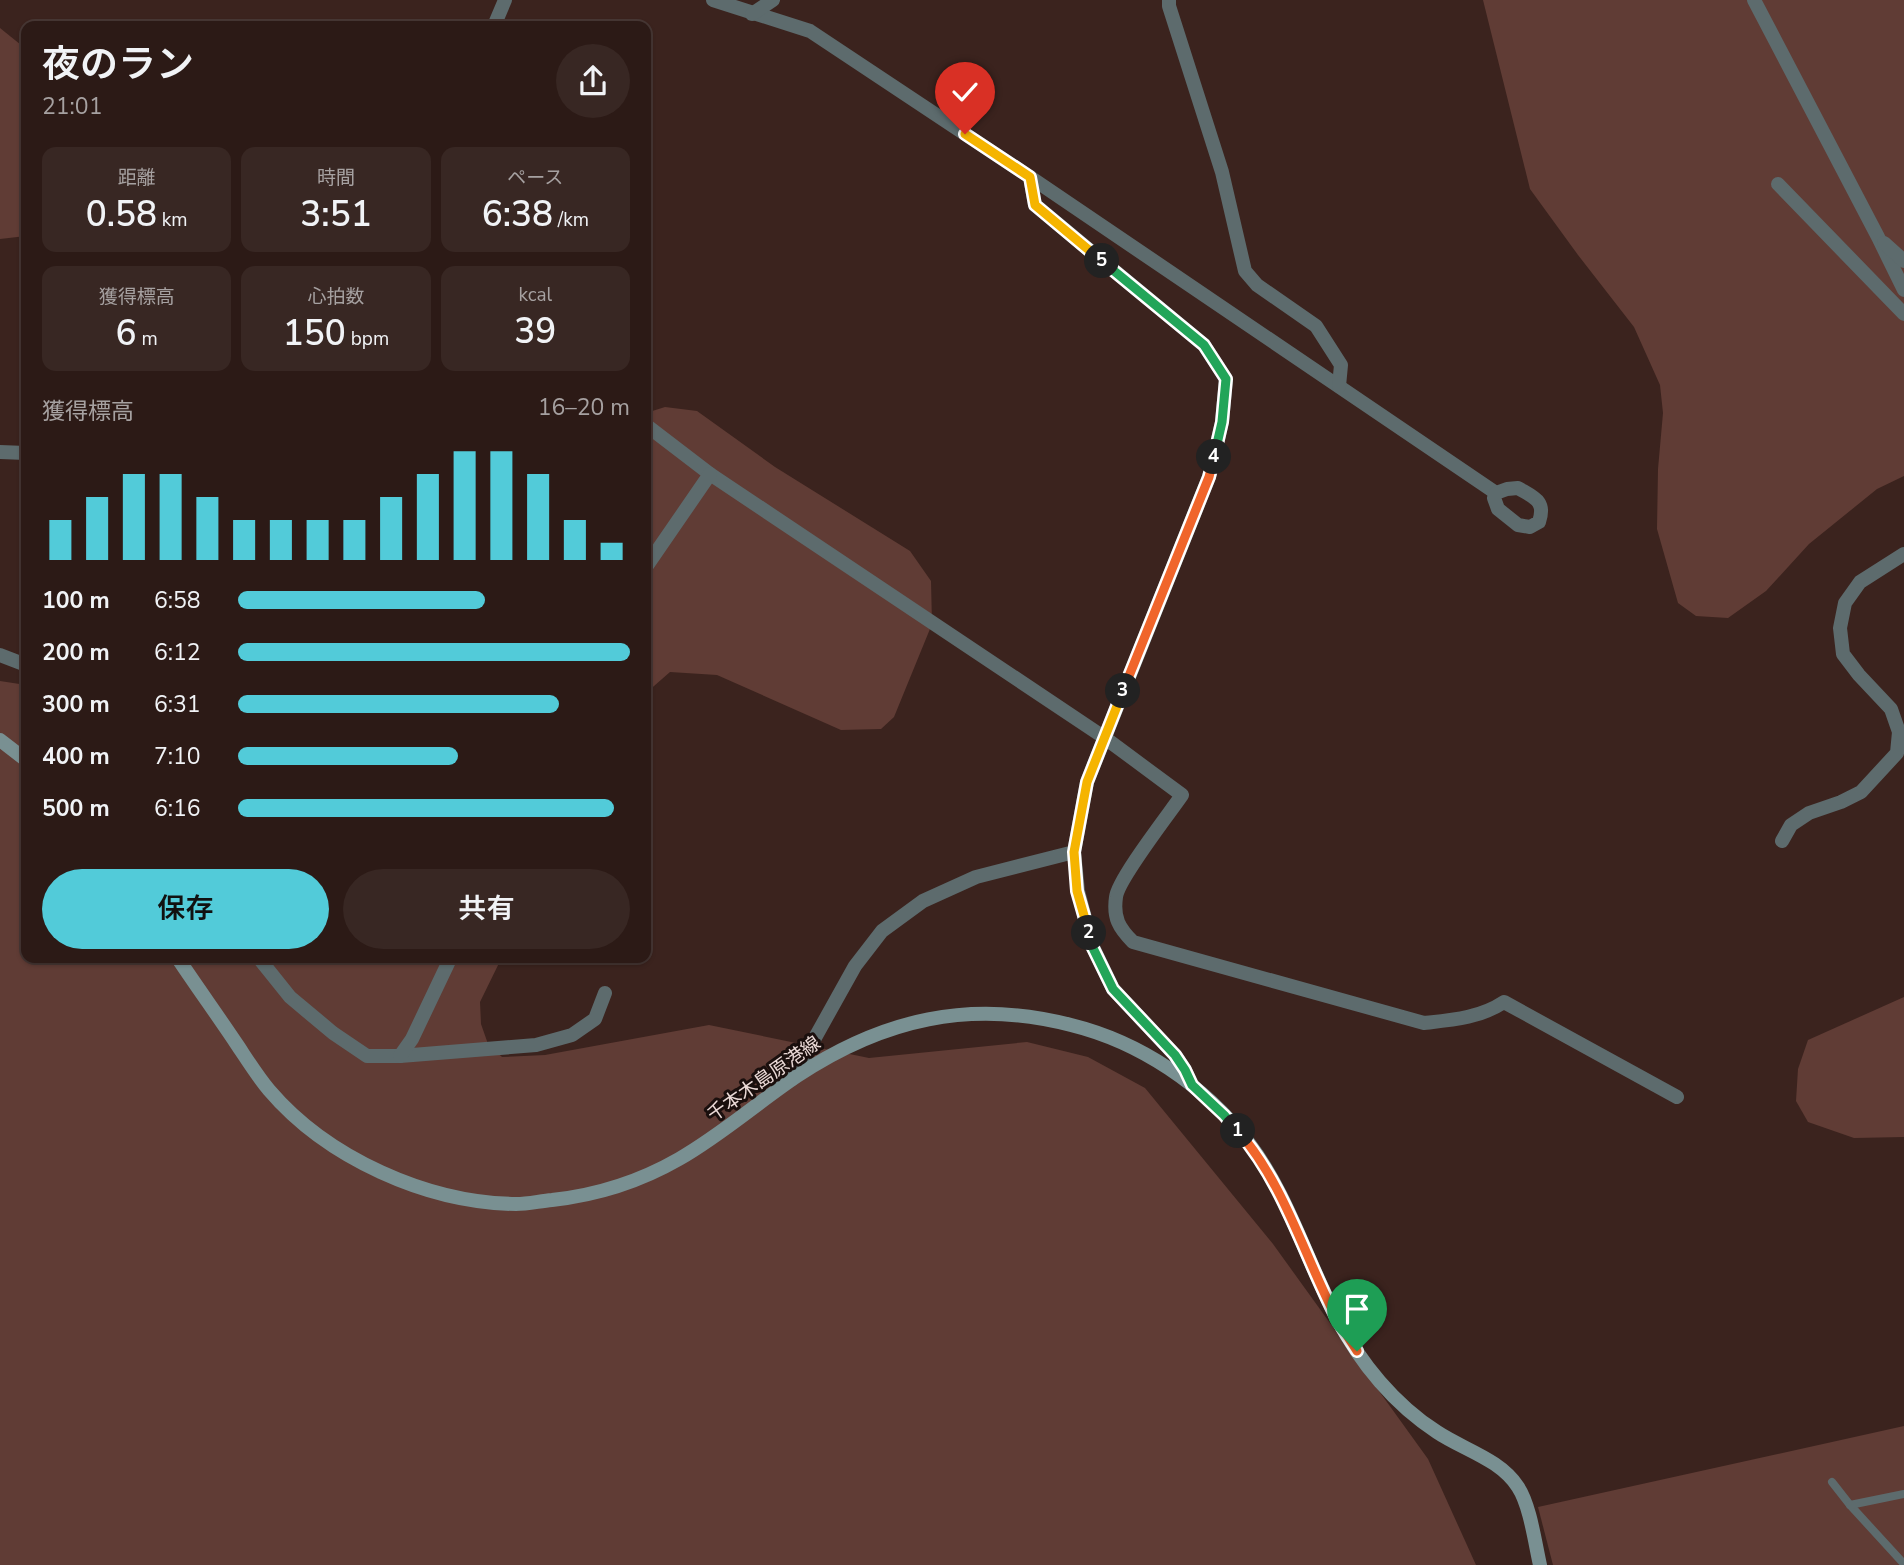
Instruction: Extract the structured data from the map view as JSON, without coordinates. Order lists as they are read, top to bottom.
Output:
{
  "streets": {
    "main road": ["千本木島原港線"]
  },
  "page": {
    "heading": ["夜のラン", "21:01"],
    "stats": [
      ["距離", "0.58 km"],
      ["時間", "3:51"],
      ["ペース", "6:38 /km"],
      ["獲得標高", "6 m"],
      ["心拍数", "150 bpm"],
      ["kcal", "39"]
    ],
    "pins": [
      "5",
      "4",
      "3",
      "2",
      "1"
    ],
    "chart": ["獲得標高", "16–20 m"],
    "list": [
      {
        "name": "100 m",
        "note": "6:58"
      },
      {
        "name": "200 m",
        "note": "6:12"
      },
      {
        "name": "300 m",
        "note": "6:31"
      },
      {
        "name": "400 m",
        "note": "7:10"
      },
      {
        "name": "500 m",
        "note": "6:16"
      }
    ],
    "buttons": ["保存", "共有"]
  }
}
